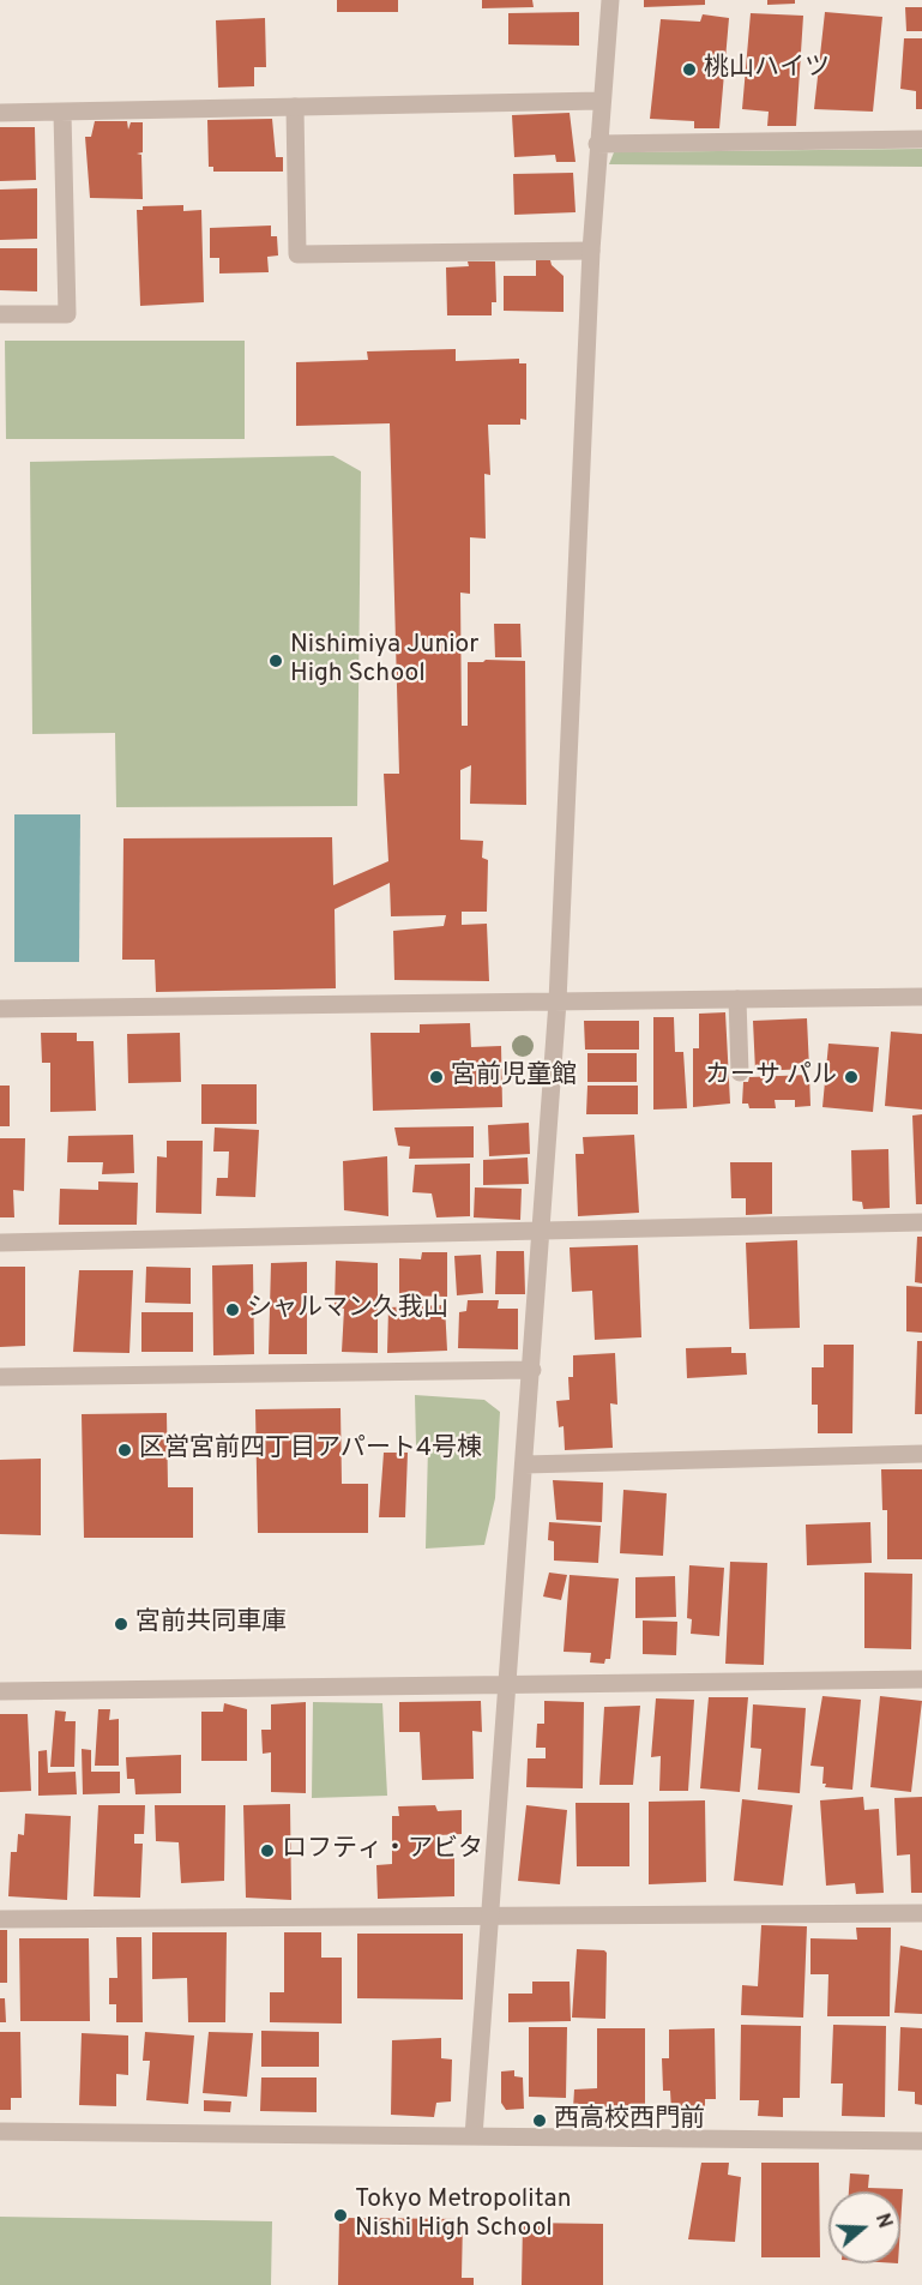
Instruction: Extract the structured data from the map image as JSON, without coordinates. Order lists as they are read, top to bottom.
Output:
{
  "places": [
    "桃山ハイツ",
    "Nishimiya Junior High School",
    "宮前児童館",
    "カーサ パル",
    "シャルマン久我山",
    "区営宮前四丁目アパート4号棟",
    "宮前共同車庫",
    "ロフティ・アビタ",
    "西高校西門前",
    "Tokyo Metropolitan Nishi High School"
  ],
  "north": "right"
}
